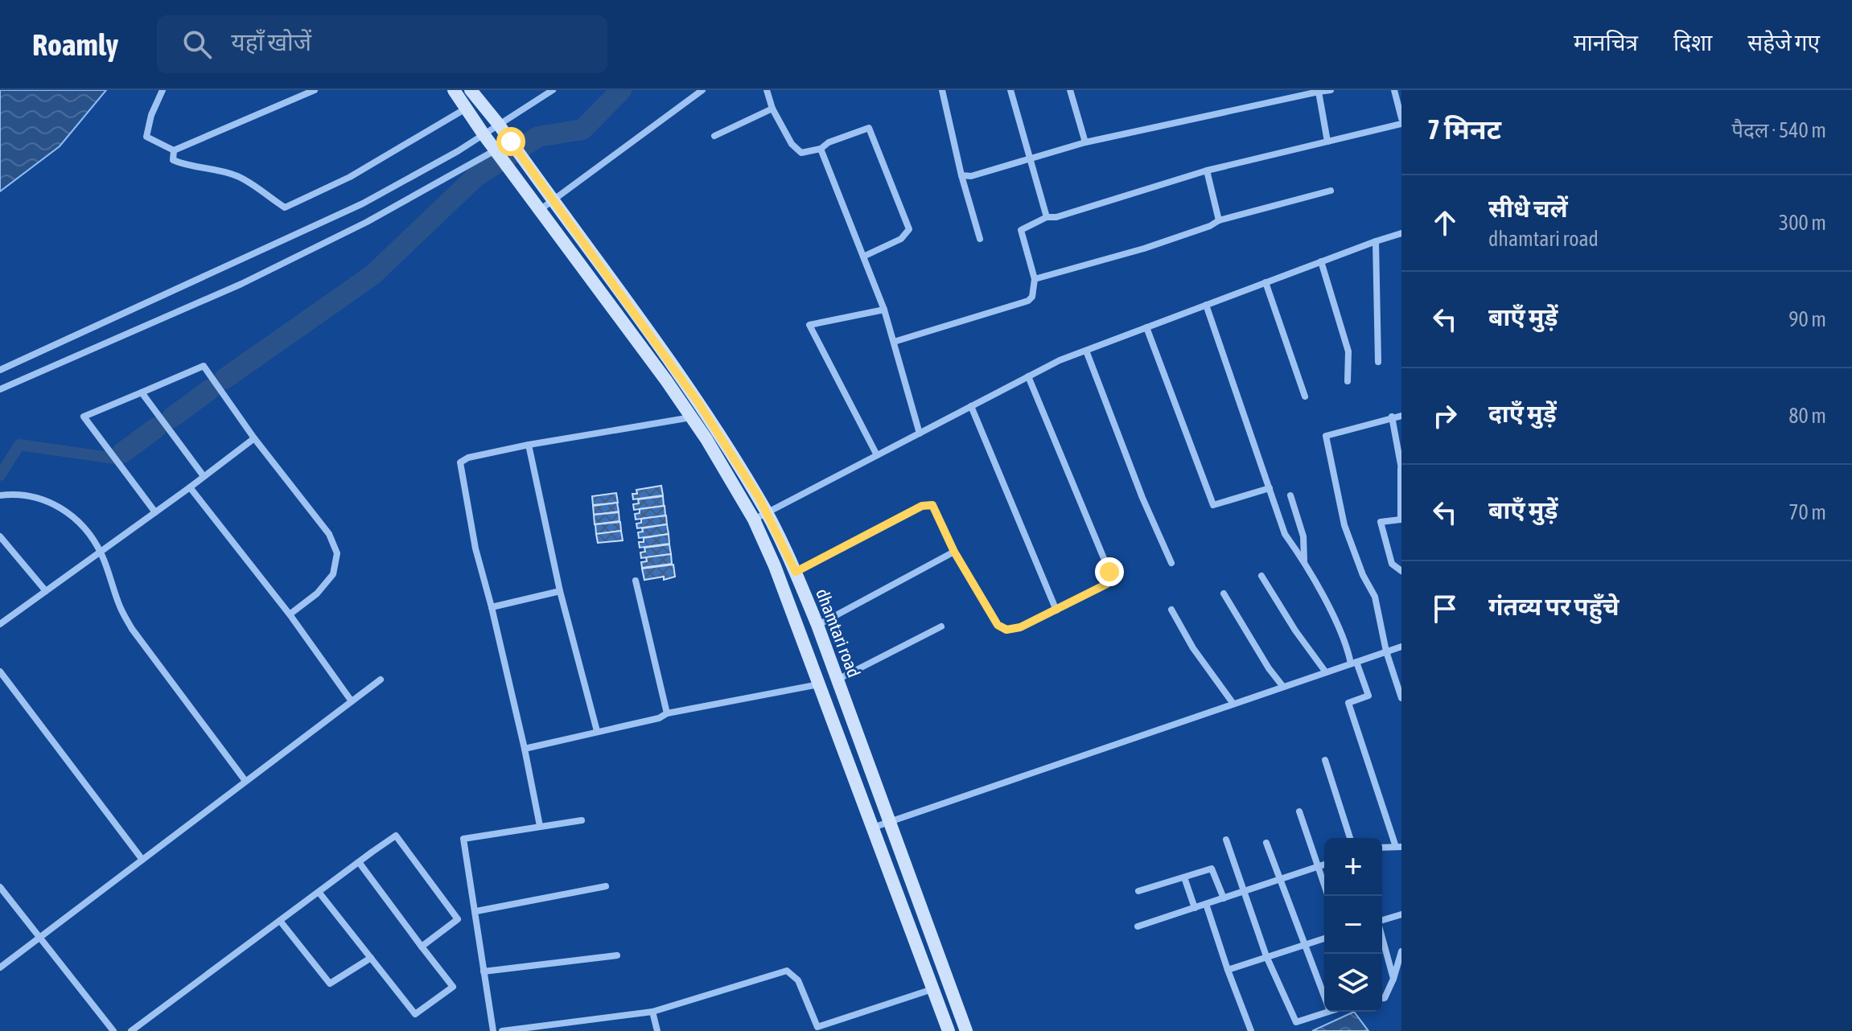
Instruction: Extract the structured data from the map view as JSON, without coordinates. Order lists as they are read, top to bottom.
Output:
{
  "streets": {
    "main road": ["dhamtari road"]
  },
  "page": {
    "header": "Roamly",
    "search": "यहाँ खोजें",
    "nav": ["मानचित्र", "दिशा", "सहेजे गए"],
    "heading": ["7 मिनट", "पैदल · 540 m"],
    "list": [
      ["सीधे चलें", "dhamtari road", "300 m"],
      ["बाएँ मुड़ें", "90 m"],
      ["दाएँ मुड़ें", "80 m"],
      ["बाएँ मुड़ें", "70 m"],
      "गंतव्य पर पहुँचे"
    ],
    "map_buttons": ["+", "−"]
  }
}
